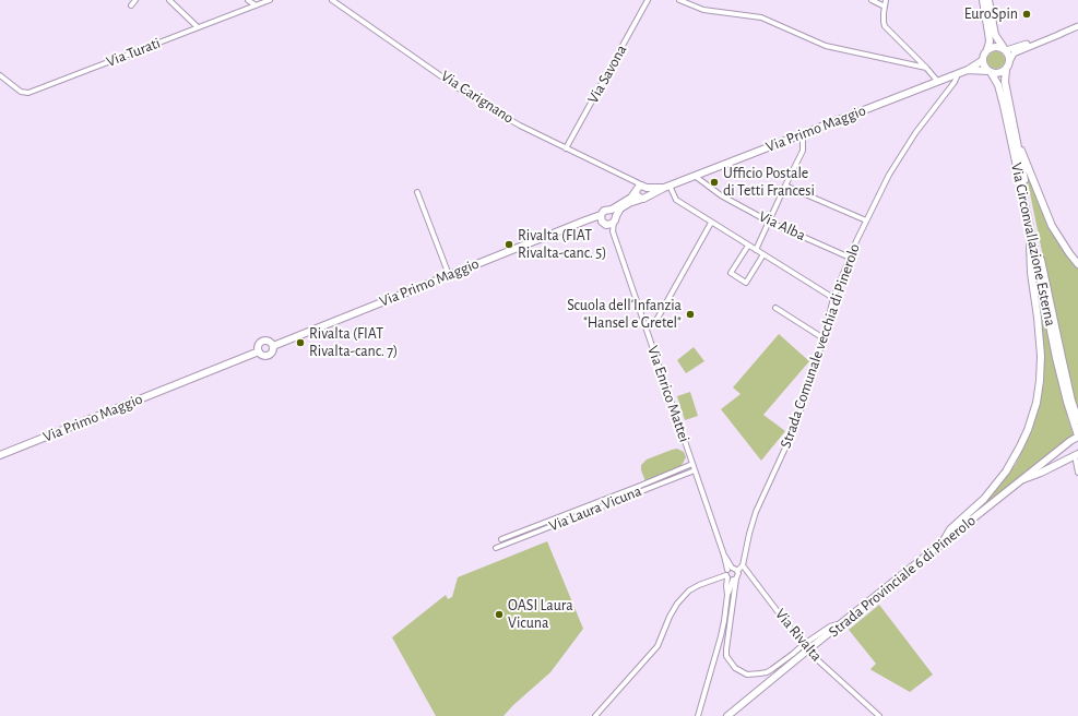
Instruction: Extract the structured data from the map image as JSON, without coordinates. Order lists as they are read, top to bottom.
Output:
{
  "streets": {
    "main road": ["Via Primo Maggio", "Via Circonvallazione Esterna", "Strada Provinciale 6 di Pinerolo"],
    "street": [
      "Via Turati",
      "Via Savona",
      "Via Carignano",
      "Via Alba",
      "Strada Comunale vecchia di Pinerolo",
      "Via Enrico Mattei",
      "Via Laura Vicuna",
      "Via Rivalta"
    ]
  },
  "crossings": [
    ["Via Savona", "Via Carignano"],
    ["Via Carignano", "Via Primo Maggio"],
    ["Via Primo Maggio", "Via Alba"],
    ["Via Primo Maggio", "Via Circonvallazione Esterna"],
    ["Via Primo Maggio", "Strada Comunale vecchia di Pinerolo"],
    ["Via Primo Maggio", "Via Enrico Mattei"],
    ["Via Alba", "Strada Comunale vecchia di Pinerolo"],
    ["Strada Comunale vecchia di Pinerolo", "Via Rivalta"],
    ["Via Enrico Mattei", "Via Laura Vicuna"],
    ["Strada Provinciale 6 di Pinerolo", "Via Rivalta"]
  ],
  "places": [
    "EuroSpin",
    "Ufficio Postale di Tetti Francesi",
    "Rivalta (FIAT Rivalta-canc. 5)",
    "Scuola dell'Infanzia \"Hansel e Gretel\"",
    "Rivalta (FIAT Rivalta-canc. 7)",
    "OASI Laura Vicuna"
  ]
}
